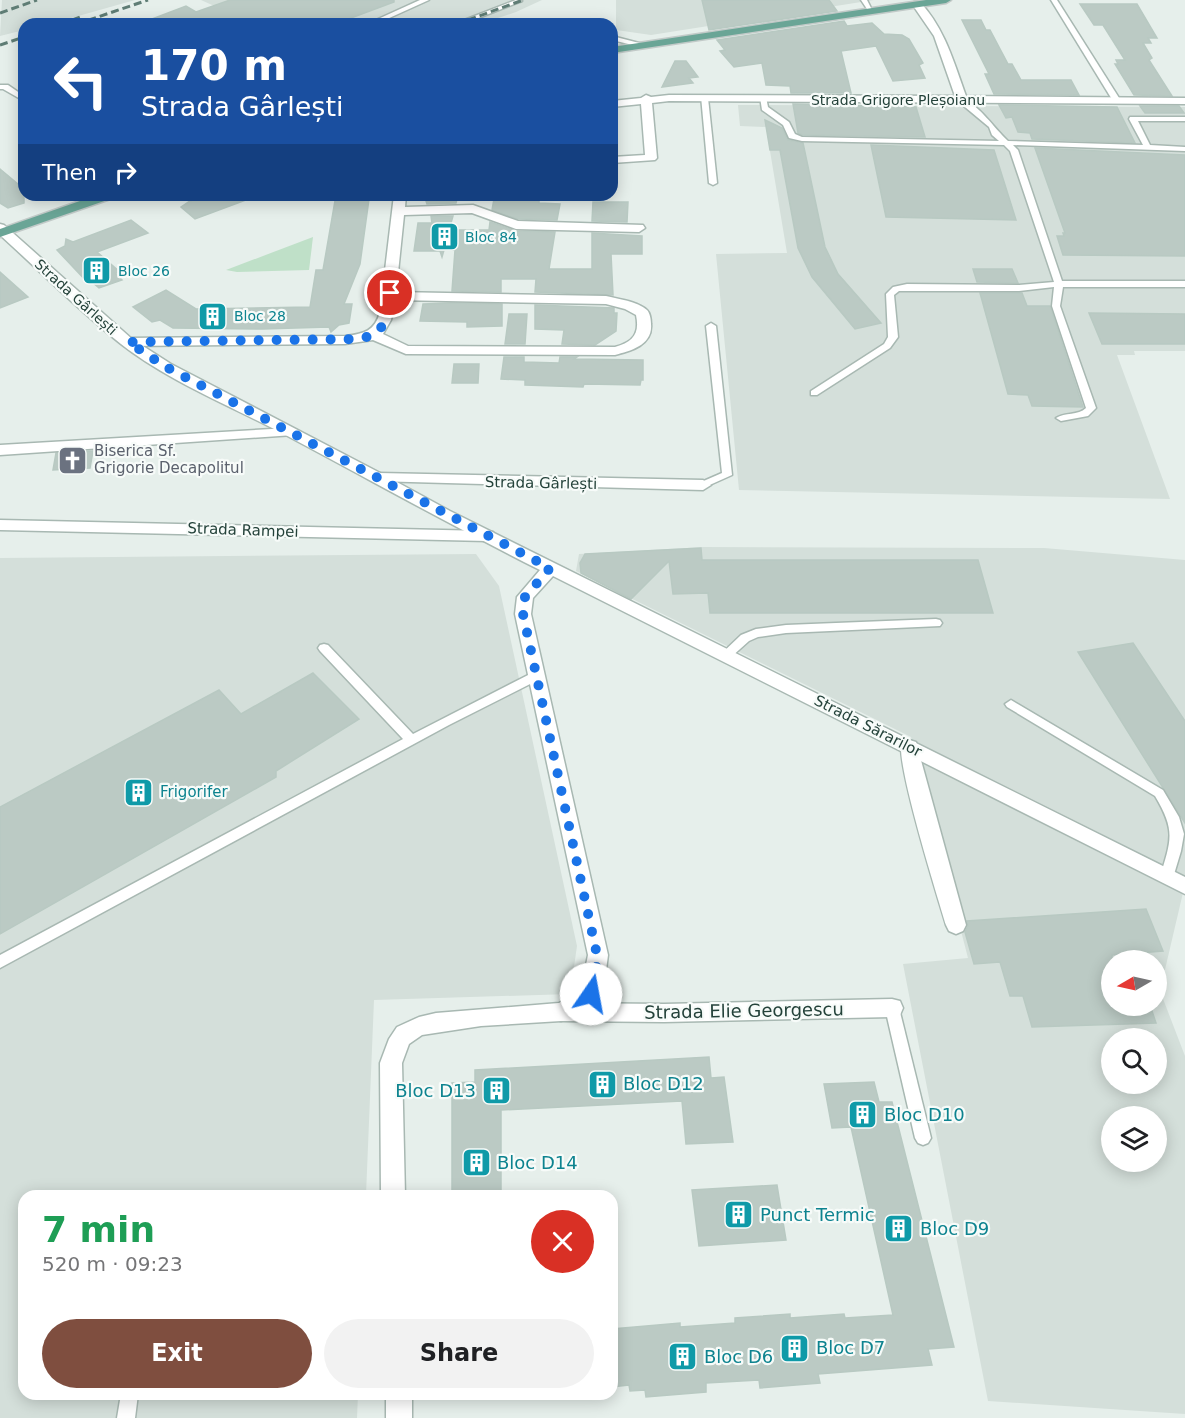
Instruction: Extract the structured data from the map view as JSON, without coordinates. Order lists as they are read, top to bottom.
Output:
{
  "streets": {
    "street": [
      "Strada Grigore Pleșoianu",
      "Strada Gârlești",
      "Strada Rampei",
      "Strada Sărarilor",
      "Strada Elie Georgescu"
    ]
  },
  "crossings": [
    ["Strada Gârlești", "Strada Rampei"],
    ["Strada Gârlești", "Strada Sărarilor"]
  ],
  "places": {
    "building": [
      "Bloc 84",
      "Bloc 26",
      "Bloc 28",
      "Frigorifer",
      "Bloc D12",
      "Bloc D13",
      "Bloc D10",
      "Bloc D14",
      "Punct Termic",
      "Bloc D9",
      "Bloc D7",
      "Bloc D6"
    ],
    "church": ["Biserica Sf. Grigorie Decapolitul"]
  },
  "north": "left",
  "page": {
    "turn": ["170 m", "Strada Gârlești"],
    "then": "Then",
    "heading": ["7 min", "520 m · 09:23"],
    "buttons": ["Exit", "Share"]
  }
}
